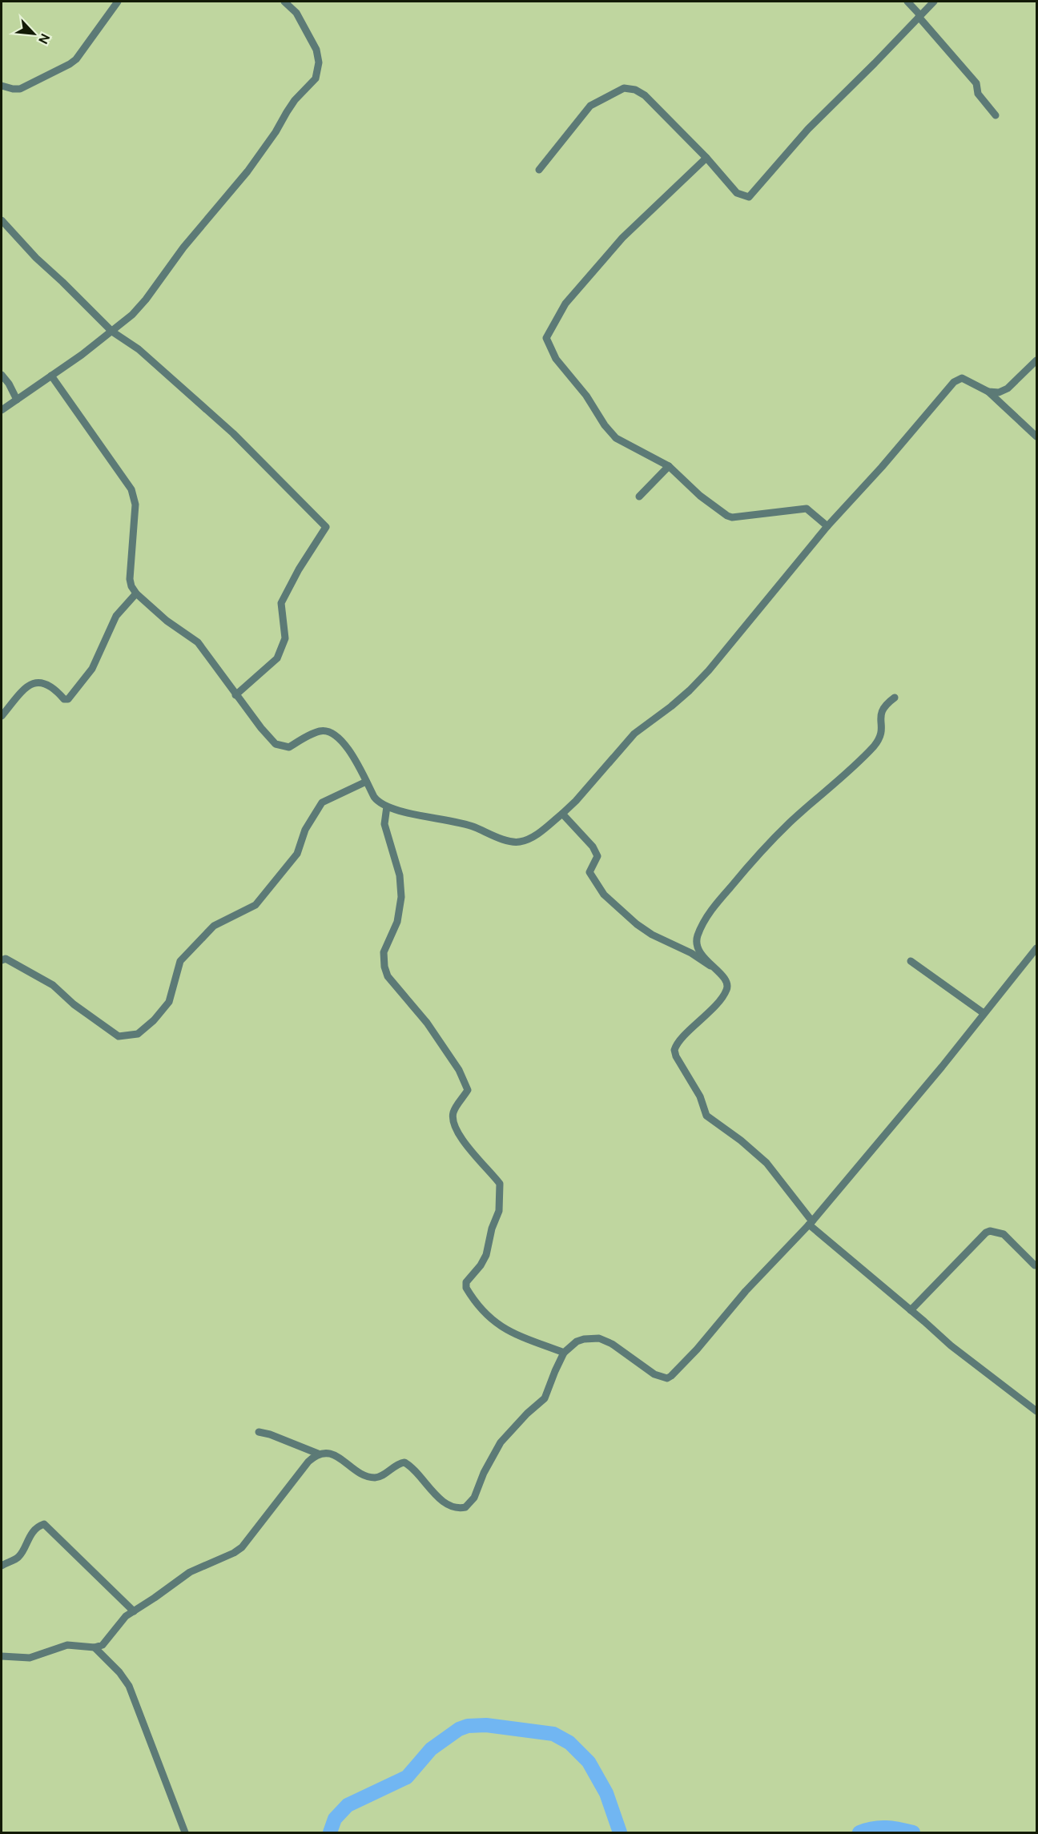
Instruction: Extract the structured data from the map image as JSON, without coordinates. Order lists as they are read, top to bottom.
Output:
{
  "north": "bottom right"
}
